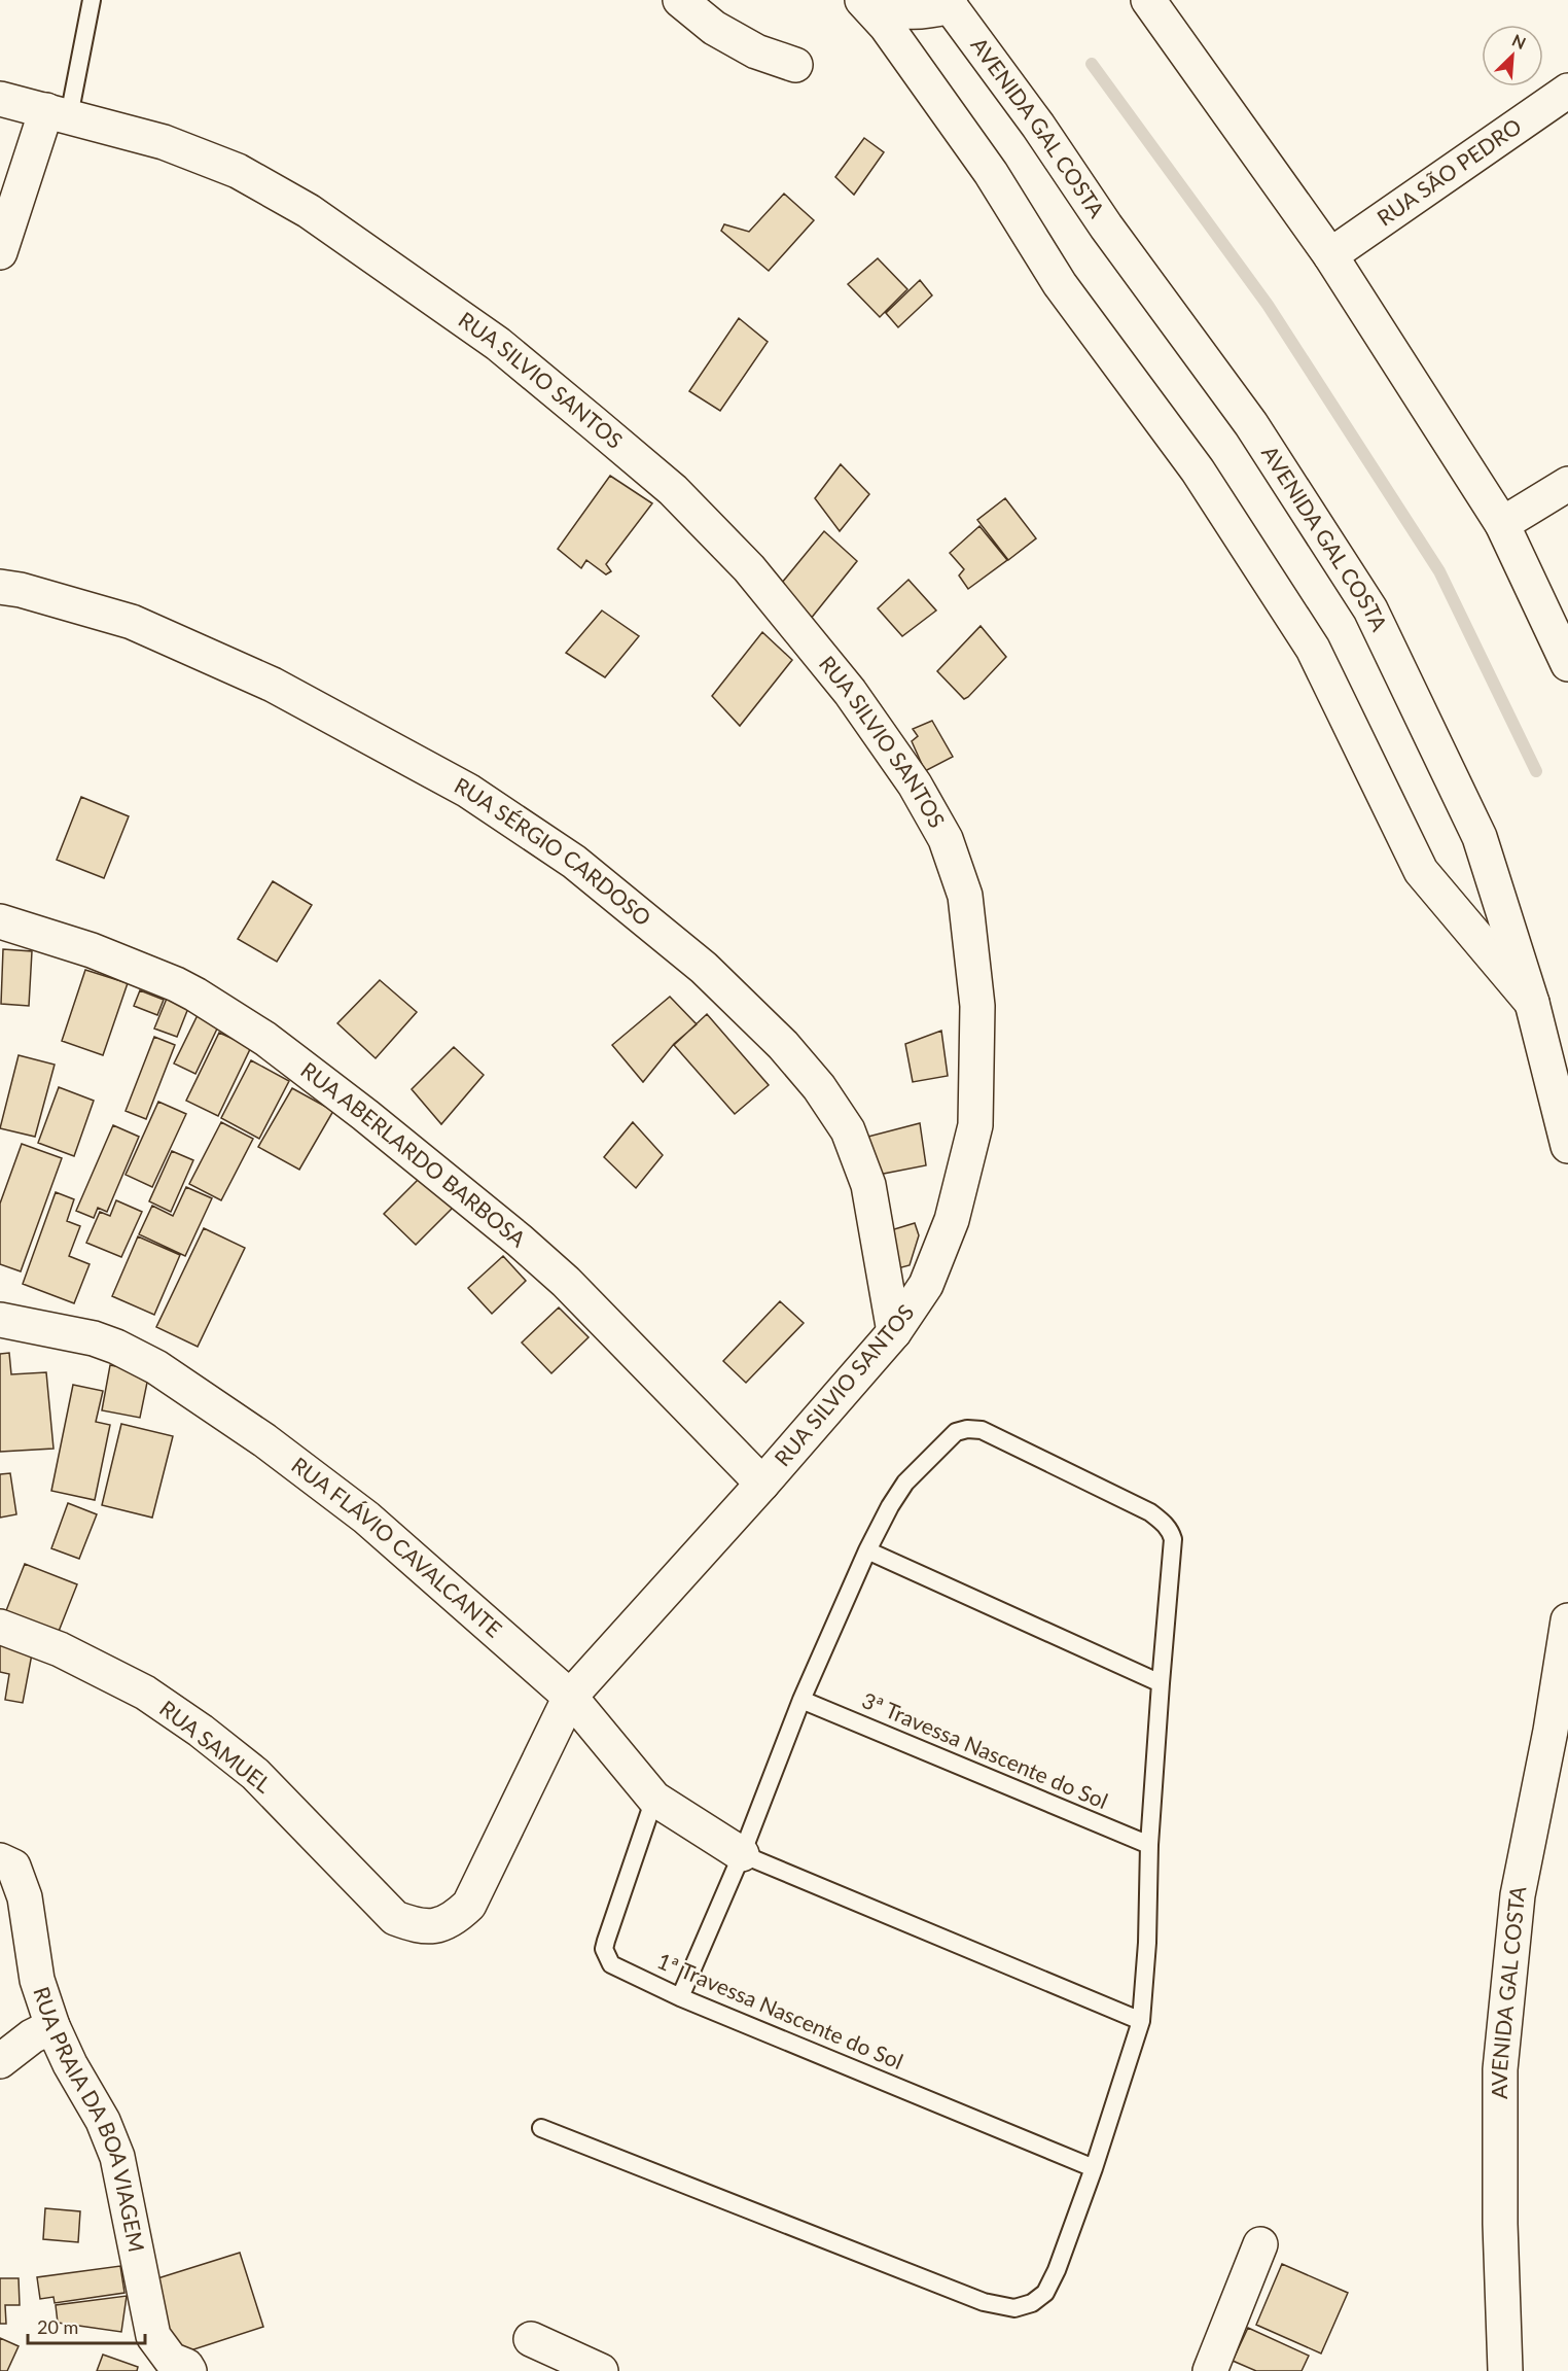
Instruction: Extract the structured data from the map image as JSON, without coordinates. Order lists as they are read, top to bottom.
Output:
{
  "streets": {
    "street": [
      "AVENIDA GAL COSTA",
      "RUA SÃO PEDRO",
      "RUA SILVIO SANTOS",
      "RUA SÉRGIO CARDOSO",
      "RUA ABERLARDO BARBOSA",
      "RUA FLÁVIO CAVALCANTE",
      "RUA SAMUEL",
      "RUA PRAIA DA BOA VIAGEM"
    ],
    "lane": ["3ª Travessa Nascente do Sol", "1ª Travessa Nascente do Sol"]
  },
  "crossings": [
    ["RUA SILVIO SANTOS", "RUA SÉRGIO CARDOSO"],
    ["RUA SILVIO SANTOS", "RUA ABERLARDO BARBOSA"],
    ["RUA SILVIO SANTOS", "RUA FLÁVIO CAVALCANTE"],
    ["RUA SILVIO SANTOS", "RUA SAMUEL"],
    ["RUA FLÁVIO CAVALCANTE", "1ª Travessa Nascente do Sol"]
  ],
  "scale_bar": "20 m",
  "north": "top right"
}
